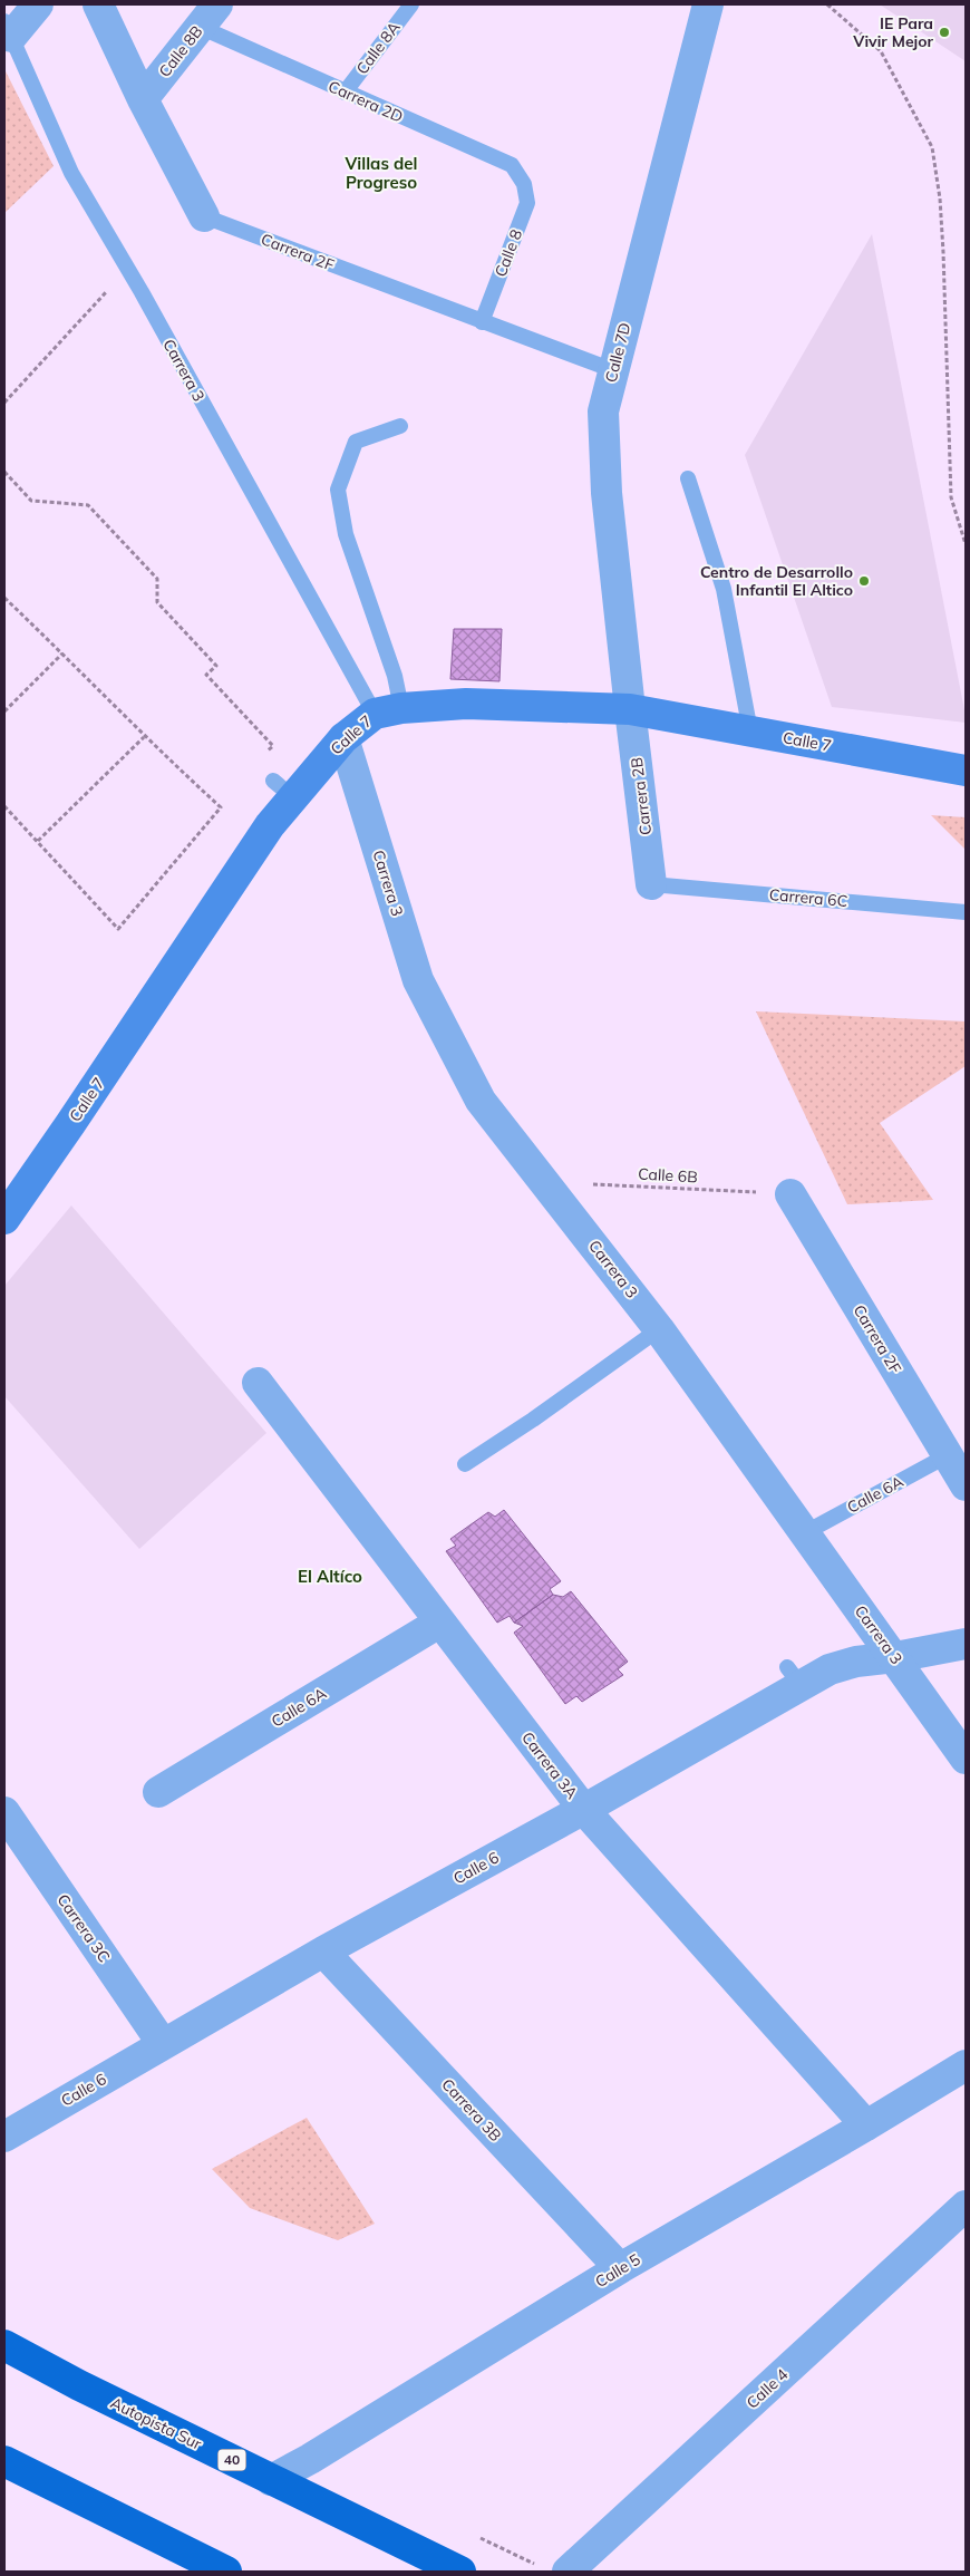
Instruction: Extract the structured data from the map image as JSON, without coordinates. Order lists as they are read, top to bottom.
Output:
{
  "streets": {
    "highway": ["Autopista Sur", "40"],
    "main road": ["Calle 7"],
    "street": [
      "Calle 8B",
      "Carrera 2F",
      "Calle 7D",
      "Carrera 3",
      "Carrera 2B",
      "Calle 6A",
      "Carrera 3A",
      "Calle 6",
      "Carrera 3C",
      "Carrera 3B",
      "Calle 5",
      "Calle 4"
    ],
    "lane": [
      "Calle 8A",
      "Carrera 2D",
      "Calle 8",
      "Carrera 6C"
    ],
    "path": ["Calle 6B"]
  },
  "crossings": [
    ["Calle 8A", "Carrera 2D"],
    ["Calle 8B", "Carrera 2D"],
    ["Calle 8B", "Carrera 2F"],
    ["Carrera 2D", "Calle 8"],
    ["Carrera 2F", "Calle 8"],
    ["Carrera 2F", "Calle 7D"],
    ["Carrera 2F", "Calle 6B"],
    ["Carrera 2F", "Calle 6A"],
    ["Calle 7D", "Calle 7"],
    ["Calle 7D", "Carrera 2B"],
    ["Carrera 3", "Calle 7"],
    ["Carrera 3", "Calle 6B"],
    ["Carrera 3", "Calle 6A"],
    ["Carrera 3", "Calle 6"],
    ["Calle 7", "Carrera 2B"],
    ["Carrera 2B", "Carrera 6C"],
    ["Calle 6A", "Carrera 3A"],
    ["Carrera 3A", "Calle 6"],
    ["Carrera 3A", "Calle 5"],
    ["Calle 6", "Carrera 3C"],
    ["Calle 6", "Carrera 3B"],
    ["Carrera 3B", "Calle 5"],
    ["Calle 5", "Autopista Sur"]
  ],
  "districts": ["Villas del Progreso", "El Altíco"],
  "places": ["IE Para Vivir Mejor", "Centro de Desarrollo Infantil El Altico"]
}
